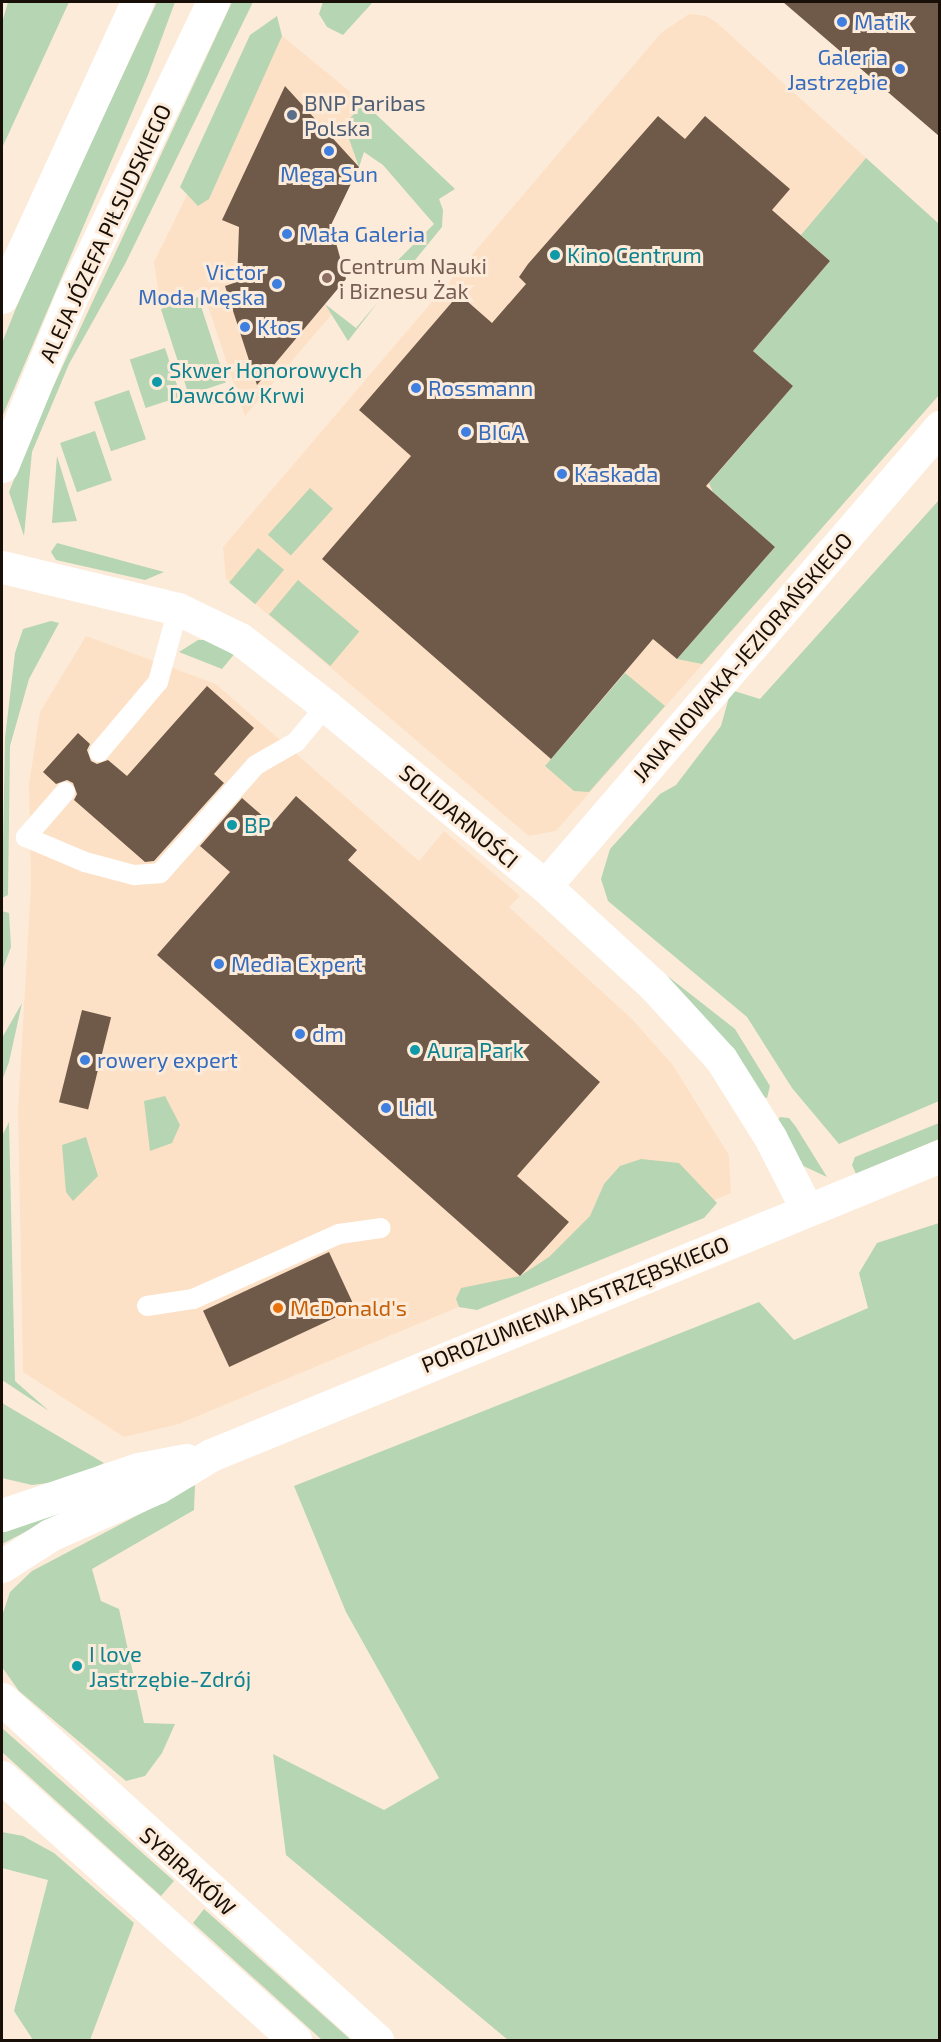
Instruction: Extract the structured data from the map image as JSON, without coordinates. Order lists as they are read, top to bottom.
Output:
{
  "streets": {
    "street": [
      "ALEJA JÓZEFA PIŁSUDSKIEGO",
      "JANA NOWAKA-JEZIORAŃSKIEGO",
      "SOLIDARNOŚCI",
      "POROZUMIENIA JASTRZĘBSKIEGO",
      "SYBIRAKÓW"
    ]
  },
  "crossings": [
    ["JANA NOWAKA-JEZIORAŃSKIEGO", "SOLIDARNOŚCI"],
    ["SOLIDARNOŚCI", "POROZUMIENIA JASTRZĘBSKIEGO"]
  ],
  "places": [
    "Matik",
    "Galeria Jastrzębie",
    "BNP Paribas Polska",
    "Mega Sun",
    "Mała Galeria",
    "Kino Centrum",
    "Centrum Nauki i Biznesu Żak",
    "Victor Moda Męska",
    "Kłos",
    "Skwer Honorowych Dawców Krwi",
    "Rossmann",
    "BIGA",
    "Kaskada",
    "BP",
    "Media Expert",
    "dm",
    "Aura Park",
    "rowery expert",
    "Lidl",
    "McDonald's",
    "I love Jastrzębie-Zdrój"
  ]
}
